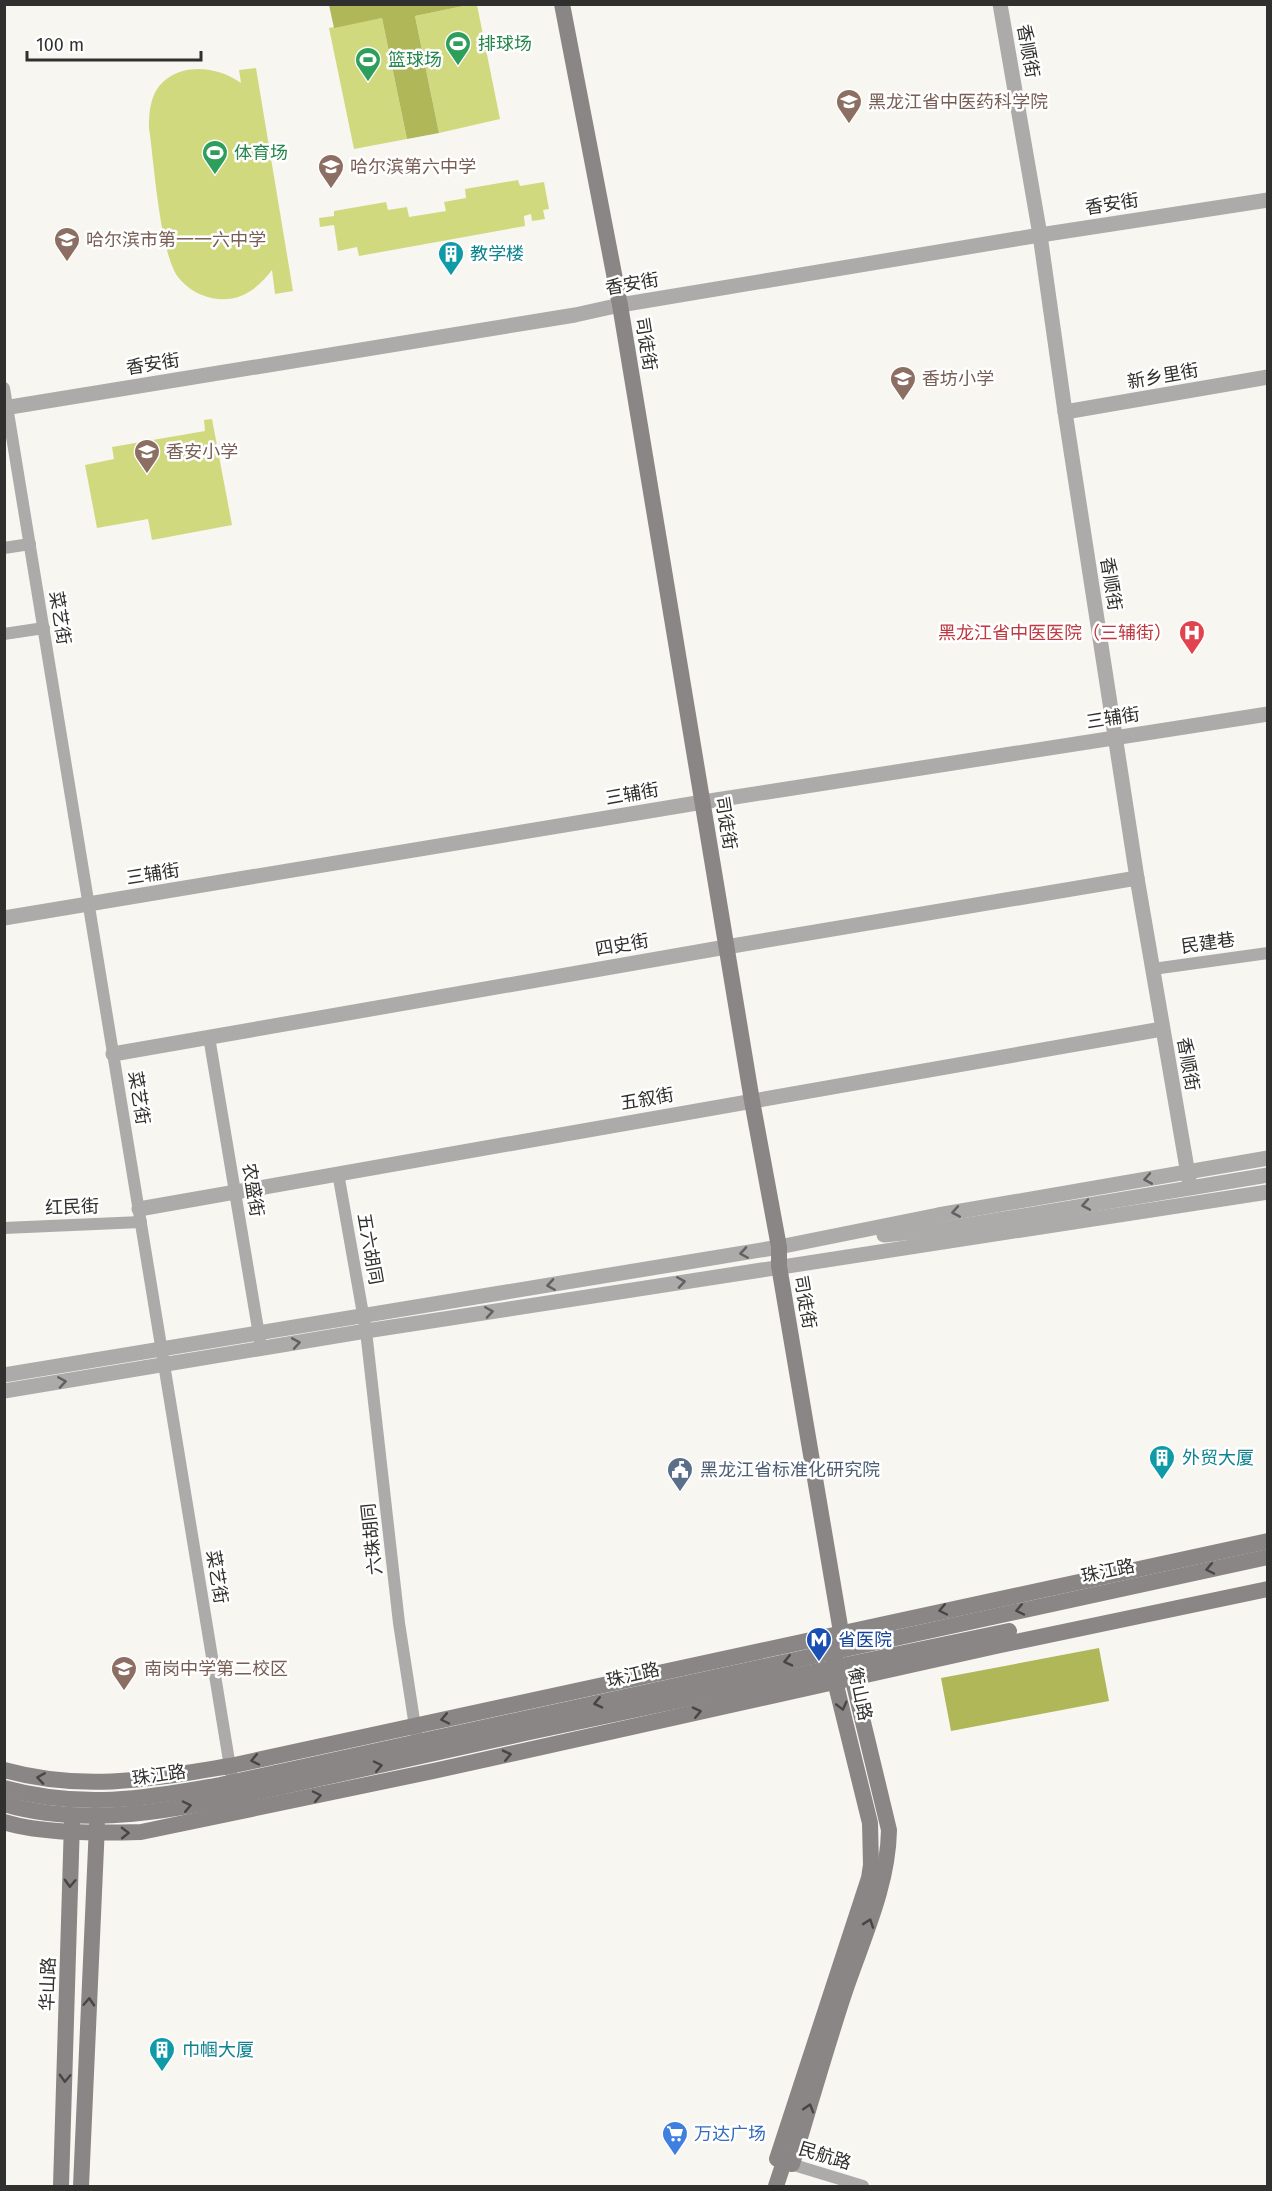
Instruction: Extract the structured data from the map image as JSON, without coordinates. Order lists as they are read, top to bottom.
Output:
{
  "streets": {
    "main road": [
      "司徒街",
      "珠江路",
      "衡山路",
      "华山路"
    ],
    "street": [
      "香顺街",
      "香安街",
      "新乡里街",
      "菜艺街",
      "三辅街",
      "民建巷",
      "四史街",
      "五叙街",
      "农盛街",
      "红民街",
      "五六胡同",
      "六珠胡同",
      "民航路"
    ]
  },
  "crossings": [
    ["香顺街", "香安街"],
    ["香顺街", "新乡里街"],
    ["香顺街", "三辅街"],
    ["香顺街", "民建巷"],
    ["香顺街", "四史街"],
    ["香顺街", "五叙街"],
    ["香安街", "司徒街"],
    ["香安街", "菜艺街"],
    ["司徒街", "三辅街"],
    ["司徒街", "四史街"],
    ["司徒街", "五叙街"],
    ["司徒街", "珠江路"],
    ["司徒街", "衡山路"],
    ["菜艺街", "三辅街"],
    ["菜艺街", "四史街"],
    ["菜艺街", "五叙街"],
    ["菜艺街", "红民街"],
    ["菜艺街", "珠江路"],
    ["四史街", "农盛街"],
    ["五叙街", "农盛街"],
    ["五叙街", "红民街"],
    ["五叙街", "五六胡同"],
    ["五六胡同", "六珠胡同"],
    ["六珠胡同", "珠江路"],
    ["珠江路", "衡山路"],
    ["珠江路", "华山路"],
    ["衡山路", "民航路"]
  ],
  "places": {
    "sports": ["排球场", "篮球场", "体育场"],
    "school or university": [
      "黑龙江省中医药科学院",
      "哈尔滨第六中学",
      "哈尔滨市第一一六中学",
      "香坊小学",
      "香安小学",
      "南岗中学第二校区"
    ],
    "building": ["教学楼", "外贸大厦", "巾帼大厦"],
    "hospital": ["黑龙江省中医医院（三辅街）"],
    "public building": ["黑龙江省标准化研究院"],
    "metro station": ["省医院"],
    "supermarket": ["万达广场"]
  },
  "scale_bar": "100 m"
}
